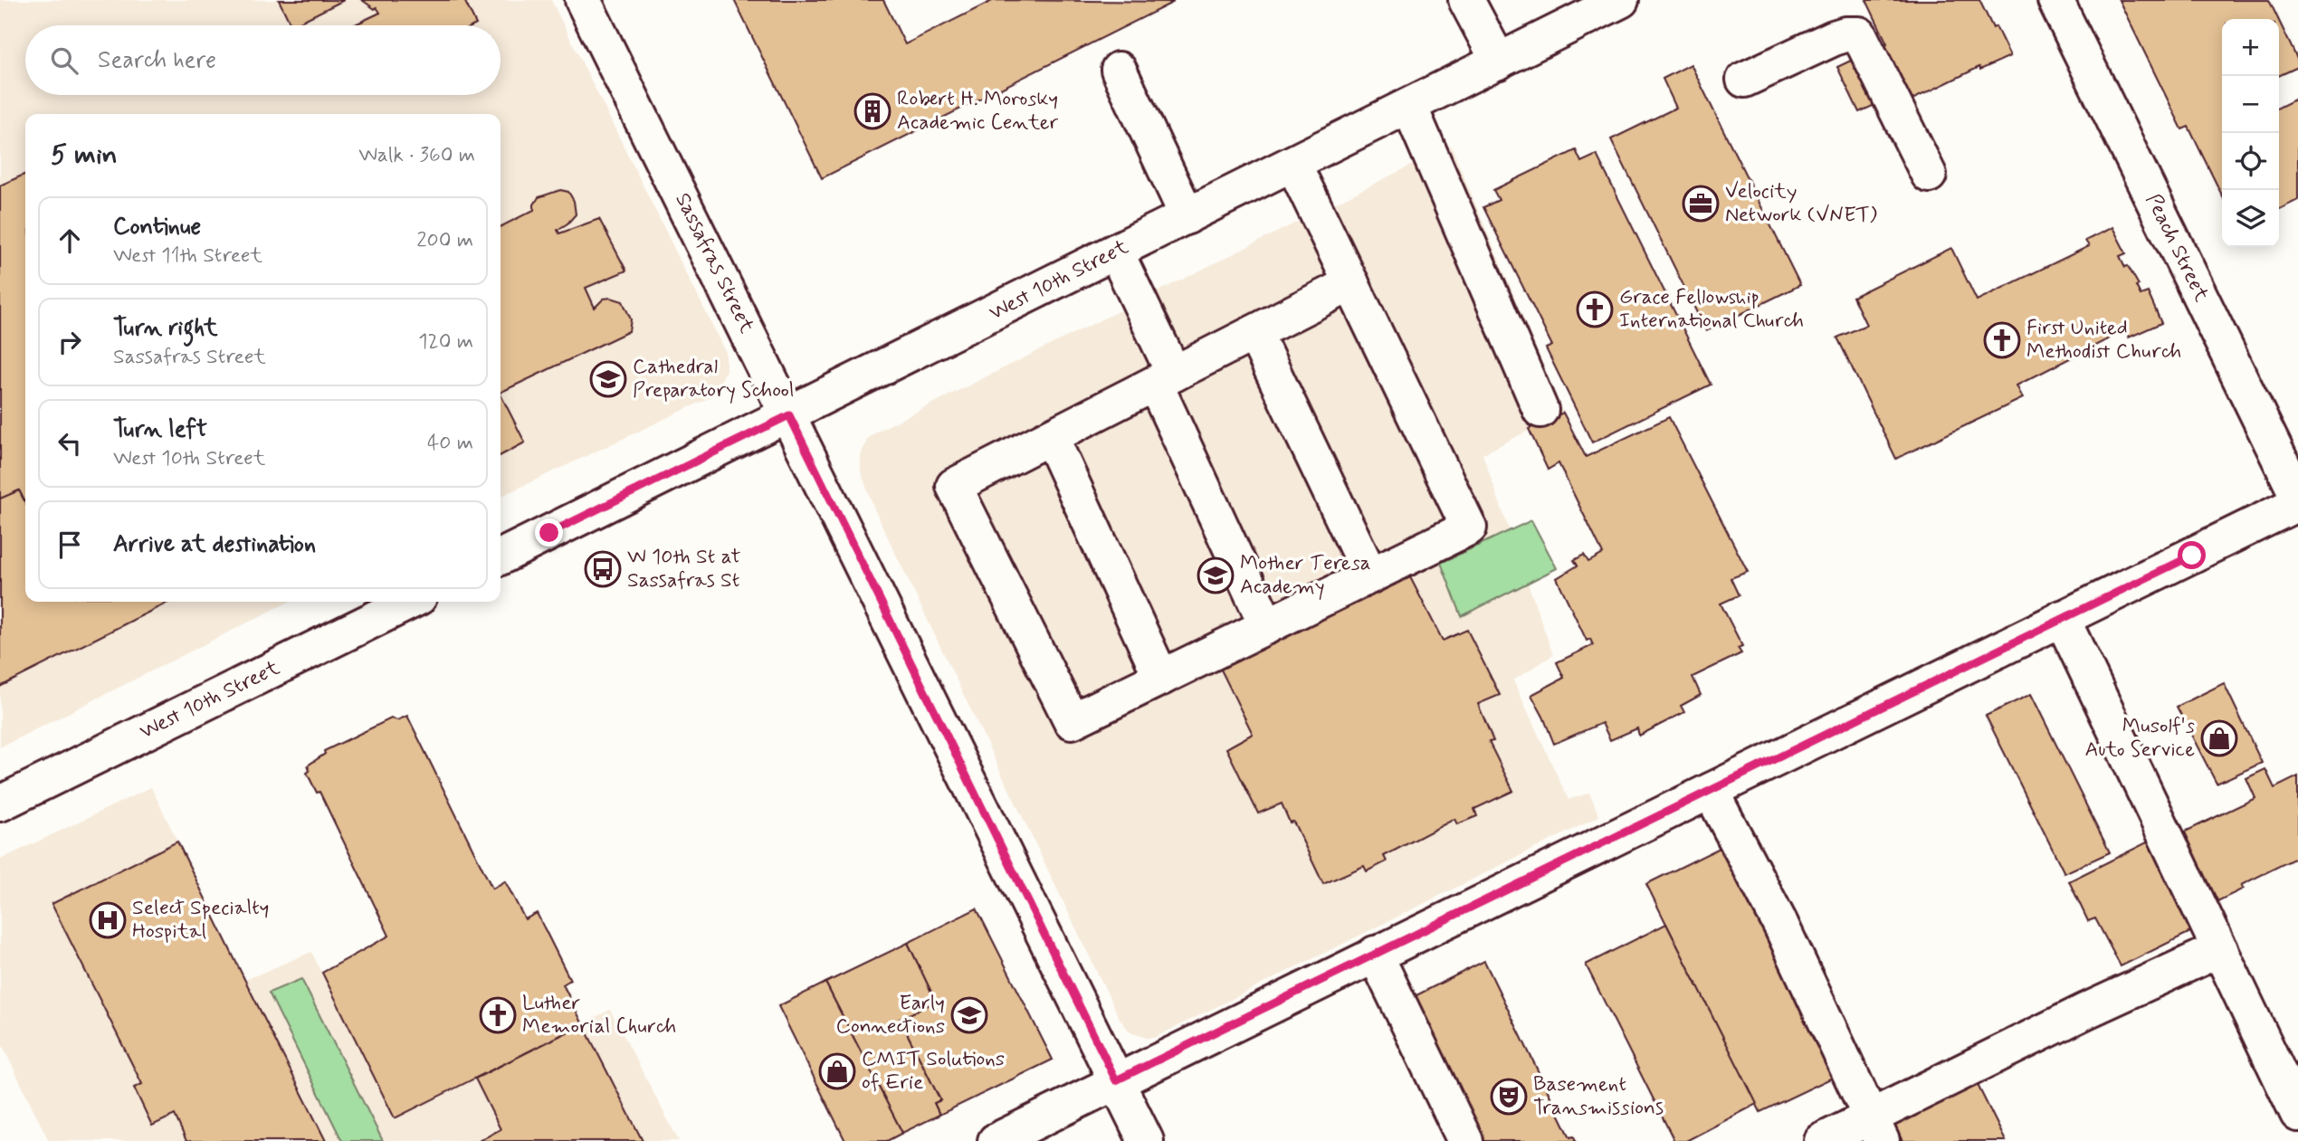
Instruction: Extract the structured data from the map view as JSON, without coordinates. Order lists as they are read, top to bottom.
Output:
{
  "streets": {
    "street": ["Peach Street", "Sassafras Street", "West 10th Street"]
  },
  "crossings": [
    ["Sassafras Street", "West 10th Street"]
  ],
  "places": {
    "building": ["Robert H. Morosky Academic Center"],
    "office": ["Velocity Network (VNET)"],
    "church": ["Grace Fellowship International Church", "First United Methodist Church", "Luther Memorial Church"],
    "school or university": ["Cathedral Preparatory School", "Mother Teresa Academy", "Early Connections"],
    "bus stop": ["W 10th St at Sassafras St"],
    "shop": ["Musolf's Auto Service", "CMIT Solutions of Erie"],
    "hospital": ["Select Specialty Hospital"],
    "theatre": ["Basement Transmissions"]
  },
  "page": {
    "map_buttons": ["+", "−"],
    "search": "Search here",
    "heading": ["5 min", "Walk · 360 m"],
    "list": [
      ["Continue", "West 11th Street", "200 m"],
      ["Turn right", "Sassafras Street", "120 m"],
      ["Turn left", "West 10th Street", "40 m"],
      "Arrive at destination"
    ]
  }
}
